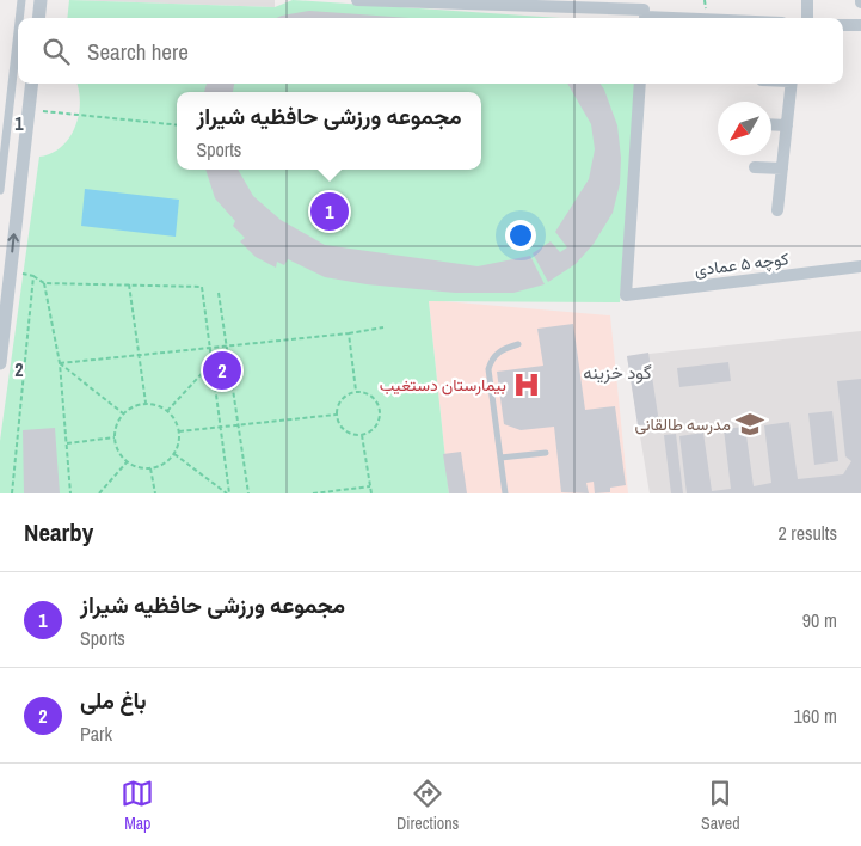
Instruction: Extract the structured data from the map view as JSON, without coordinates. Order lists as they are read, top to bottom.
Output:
{
  "streets": {
    "street": ["کوچه ۵ عمادی"]
  },
  "districts": ["گود خزینه"],
  "places": {
    "hospital": ["بیمارستان دستغیب"],
    "school or university": ["مدرسه طالقانی"]
  },
  "north": "bottom left",
  "page": {
    "search": "Search here",
    "popup": ["مجموعه ورزشی حافظیه شیراز", "Sports"],
    "pins": ["1", "2"],
    "heading": ["Nearby", "2 results"],
    "list": [
      {
        "mark": "1",
        "name": "مجموعه ورزشی حافظیه شیراز",
        "note": "Sports",
        "value": "90 m"
      },
      {
        "mark": "2",
        "name": "باغ ملی",
        "note": "Park",
        "value": "160 m"
      }
    ],
    "nav": ["Map", "Directions", "Saved"]
  },
  "grid": {
    "rows": ["1", "2"]
  }
}
